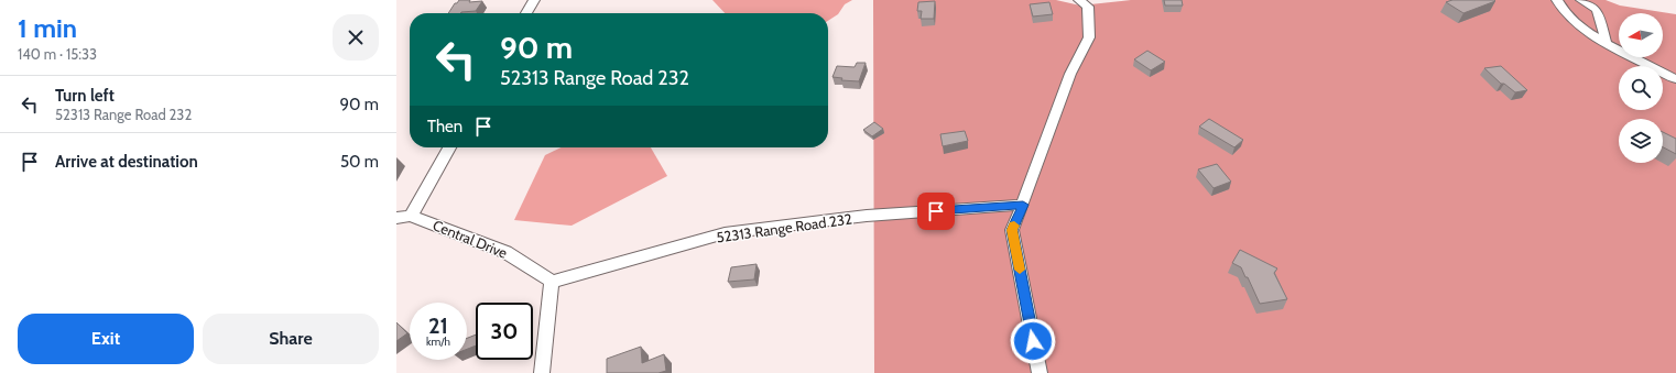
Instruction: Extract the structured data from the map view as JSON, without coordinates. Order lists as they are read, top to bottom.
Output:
{
  "streets": {
    "street": ["52313 Range Road 232", "Central Drive"]
  },
  "crossings": [
    ["52313 Range Road 232", "Central Drive"]
  ],
  "north": "left",
  "page": {
    "heading": ["1 min", "140 m · 15:33"],
    "turn": ["90 m", "52313 Range Road 232"],
    "list": [
      {
        "name": "Turn left",
        "note": "52313 Range Road 232",
        "value": "90 m"
      },
      {
        "name": "Arrive at destination",
        "value": "50 m"
      }
    ],
    "then": "Then",
    "speed": "21 km/h",
    "limit": "30",
    "buttons": ["Exit", "Share"]
  }
}
